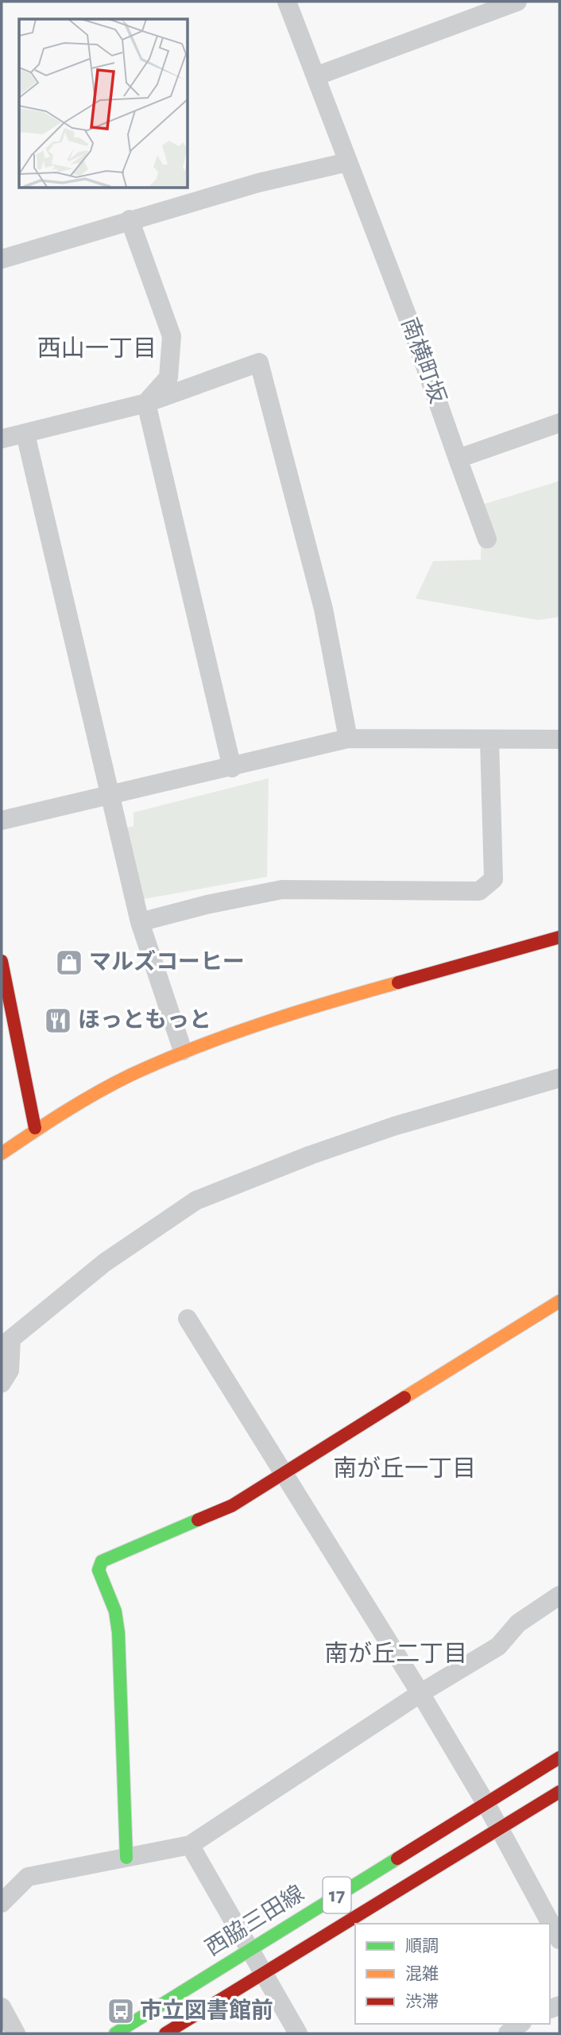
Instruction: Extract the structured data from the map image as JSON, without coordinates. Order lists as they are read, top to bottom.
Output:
{
  "streets": {
    "street": ["南横町坂", "17", "西脇三田線"]
  },
  "districts": ["西山一丁目", "南が丘一丁目", "南が丘二丁目"],
  "places": {
    "shop": ["マルズコーヒー"],
    "restaurant": ["ほっともっと"],
    "bus stop": ["市立図書館前"]
  },
  "legend": ["順調", "混雑", "渋滞"]
}
